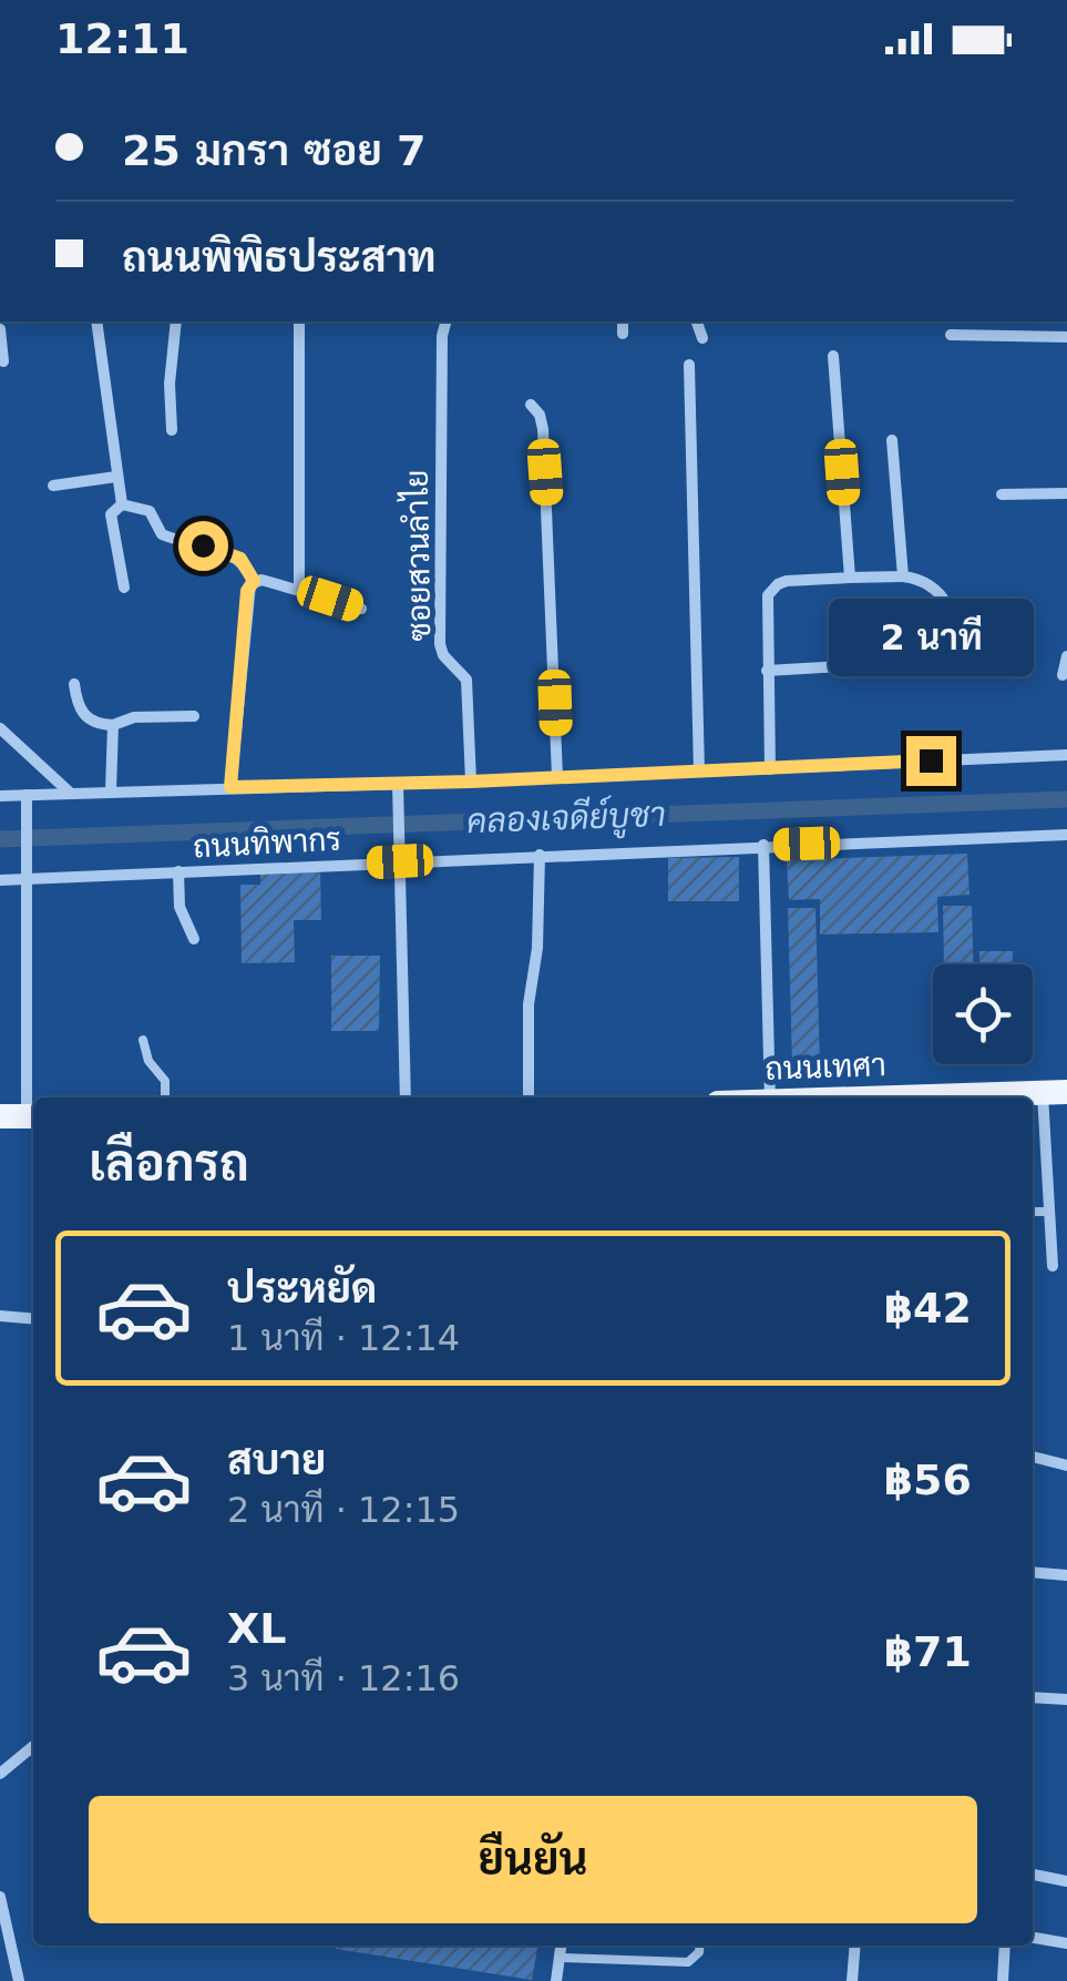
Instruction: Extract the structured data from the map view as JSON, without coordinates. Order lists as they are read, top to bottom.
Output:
{
  "streets": {
    "main road": ["ถนนเทศา"],
    "street": ["ซอยสวนลำไย", "ถนนทิพากร"]
  },
  "water": ["คลองเจดีย์บูชา"],
  "page": {
    "status": "12:11",
    "banner": ["25 มกรา ซอย 7", "ถนนพิพิธประสาท"],
    "bubble": "2 นาที",
    "heading": "เลือกรถ",
    "list": [
      {
        "name": "ประหยัด",
        "note": "1 นาที · 12:14",
        "value": "฿42"
      },
      {
        "name": "สบาย",
        "note": "2 นาที · 12:15",
        "value": "฿56"
      },
      {
        "name": "XL",
        "note": "3 นาที · 12:16",
        "value": "฿71"
      }
    ],
    "buttons": "ยืนยัน"
  }
}
